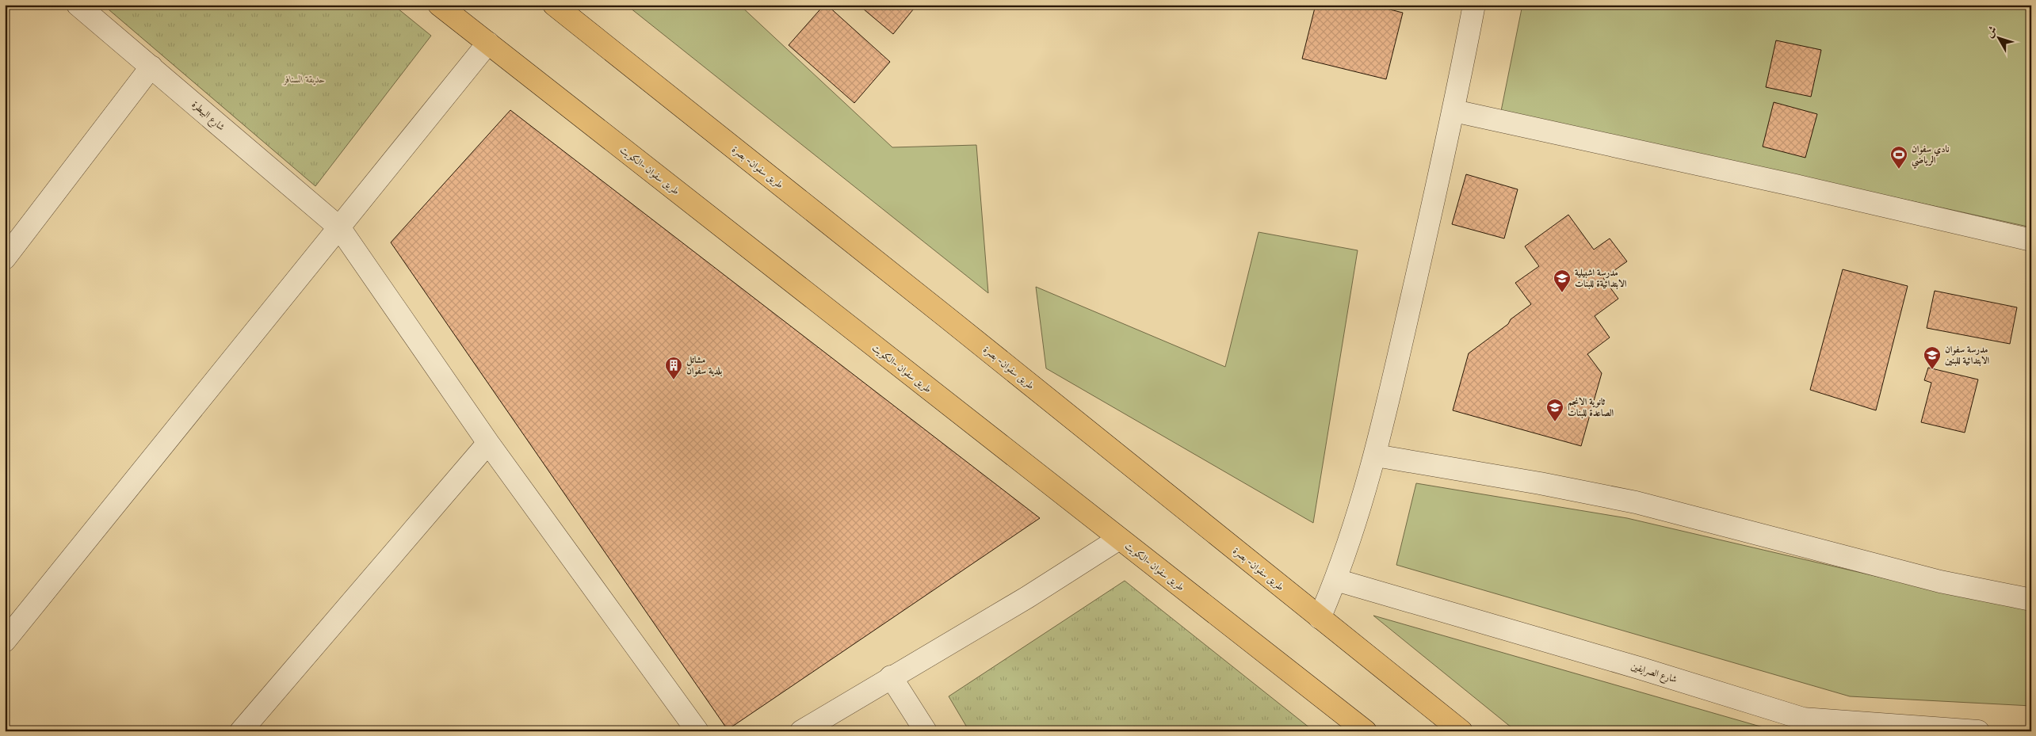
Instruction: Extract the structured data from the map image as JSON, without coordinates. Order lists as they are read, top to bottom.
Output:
{
  "streets": {
    "highway": ["طريق سفوان- بصرة", "طريق سفوان -الكويت"],
    "street": ["شارع البيطرة", "شارع الصرايفين"]
  },
  "parks": ["حديقة السنافر"],
  "places": {
    "sports": ["نادي سفوان الرياضي"],
    "school or university": ["مدرسة اشبيلية الابتدائيةة للبنات", "مدرسة سفوان الابتدائية للبنين", "ثانوية الانجم الصاعدة للبنات"],
    "building": ["مشاتل بلدية سفوان"]
  },
  "north": "top left"
}
